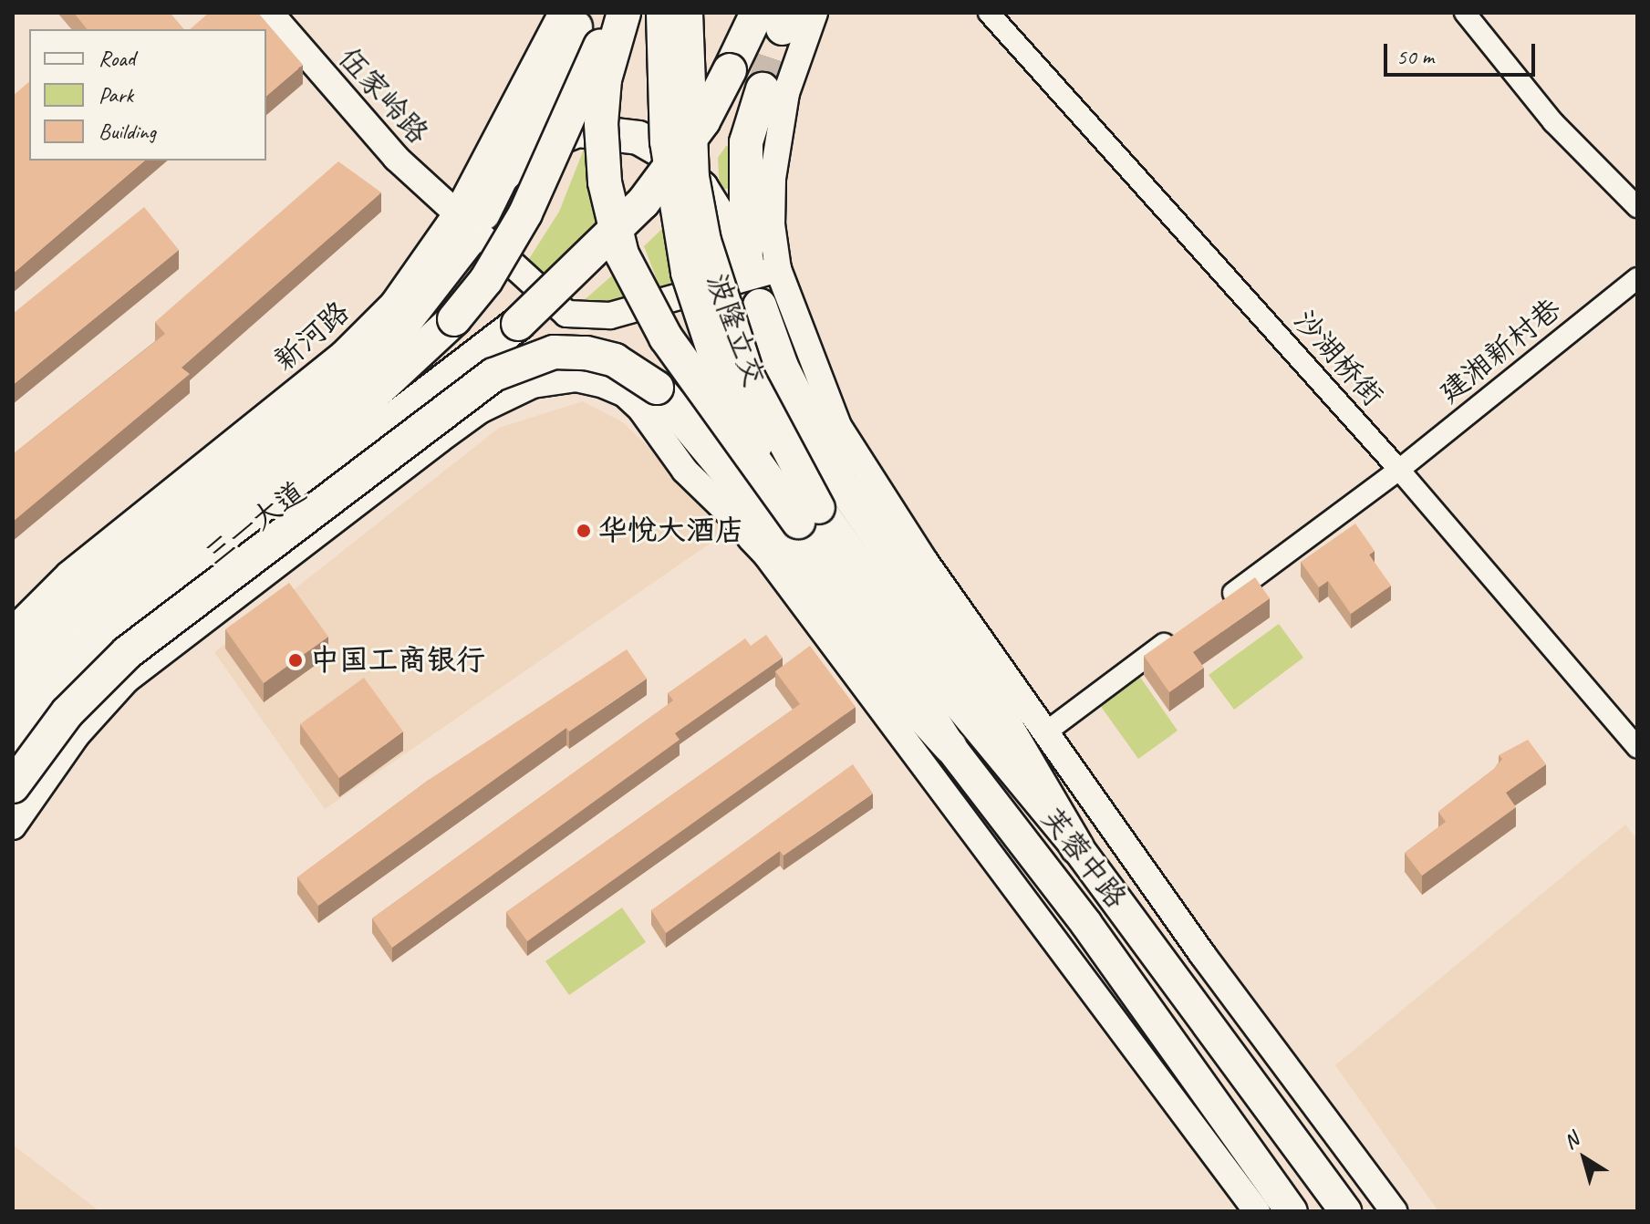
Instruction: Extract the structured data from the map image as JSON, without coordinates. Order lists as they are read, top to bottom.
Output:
{
  "streets": {
    "highway": ["三一大道"],
    "main road": ["波隆立交", "芙蓉中路"],
    "street": [
      "伍家岭路",
      "新河路",
      "建湘新村巷",
      "沙湖桥街"
    ]
  },
  "crossings": [
    ["伍家岭路", "新河路"],
    ["波隆立交", "芙蓉中路"],
    ["建湘新村巷", "沙湖桥街"]
  ],
  "places": ["华悦大酒店", "中国工商银行"],
  "legend": ["Road", "Park", "Building"],
  "scale_bar": "50 m",
  "north": "top left"
}
